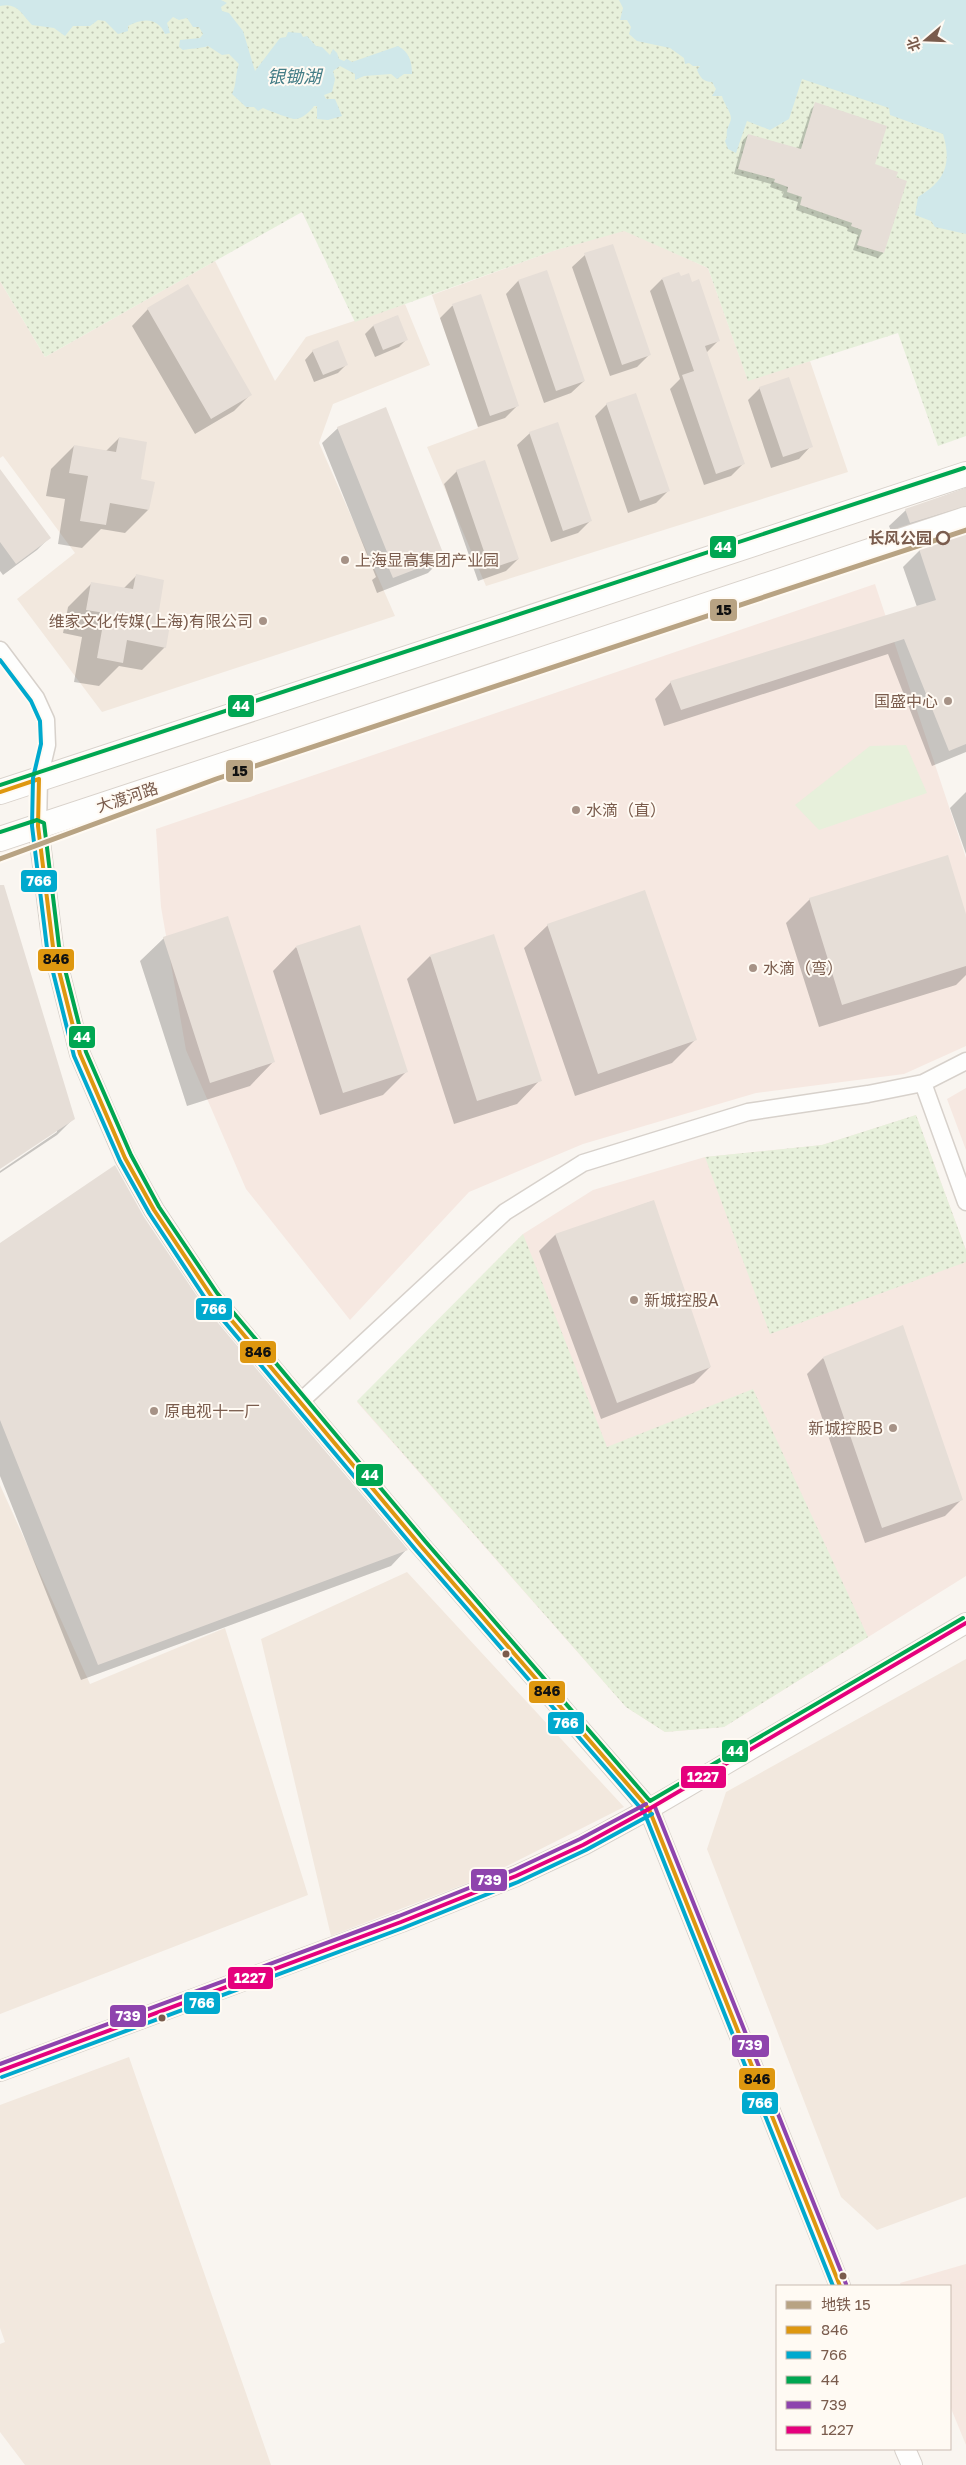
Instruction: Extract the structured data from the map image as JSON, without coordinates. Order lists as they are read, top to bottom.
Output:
{
  "streets": {
    "main road": ["大渡河路"]
  },
  "water": ["银锄湖"],
  "places": [
    "长风公园",
    "上海显高集团产业园",
    "维家文化传媒(上海)有限公司",
    "国盛中心",
    "水滴（直）",
    "水滴（弯）",
    "新城控股A",
    "原电视十一厂",
    "新城控股B"
  ],
  "lines": [
    "transit line 44",
    "metro line 15",
    "transit line 766",
    "transit line 846",
    "transit line 1227",
    "transit line 739"
  ],
  "legend": [
    "地铁 15",
    "846",
    "766",
    "44",
    "739",
    "1227"
  ],
  "north": "left"
}
